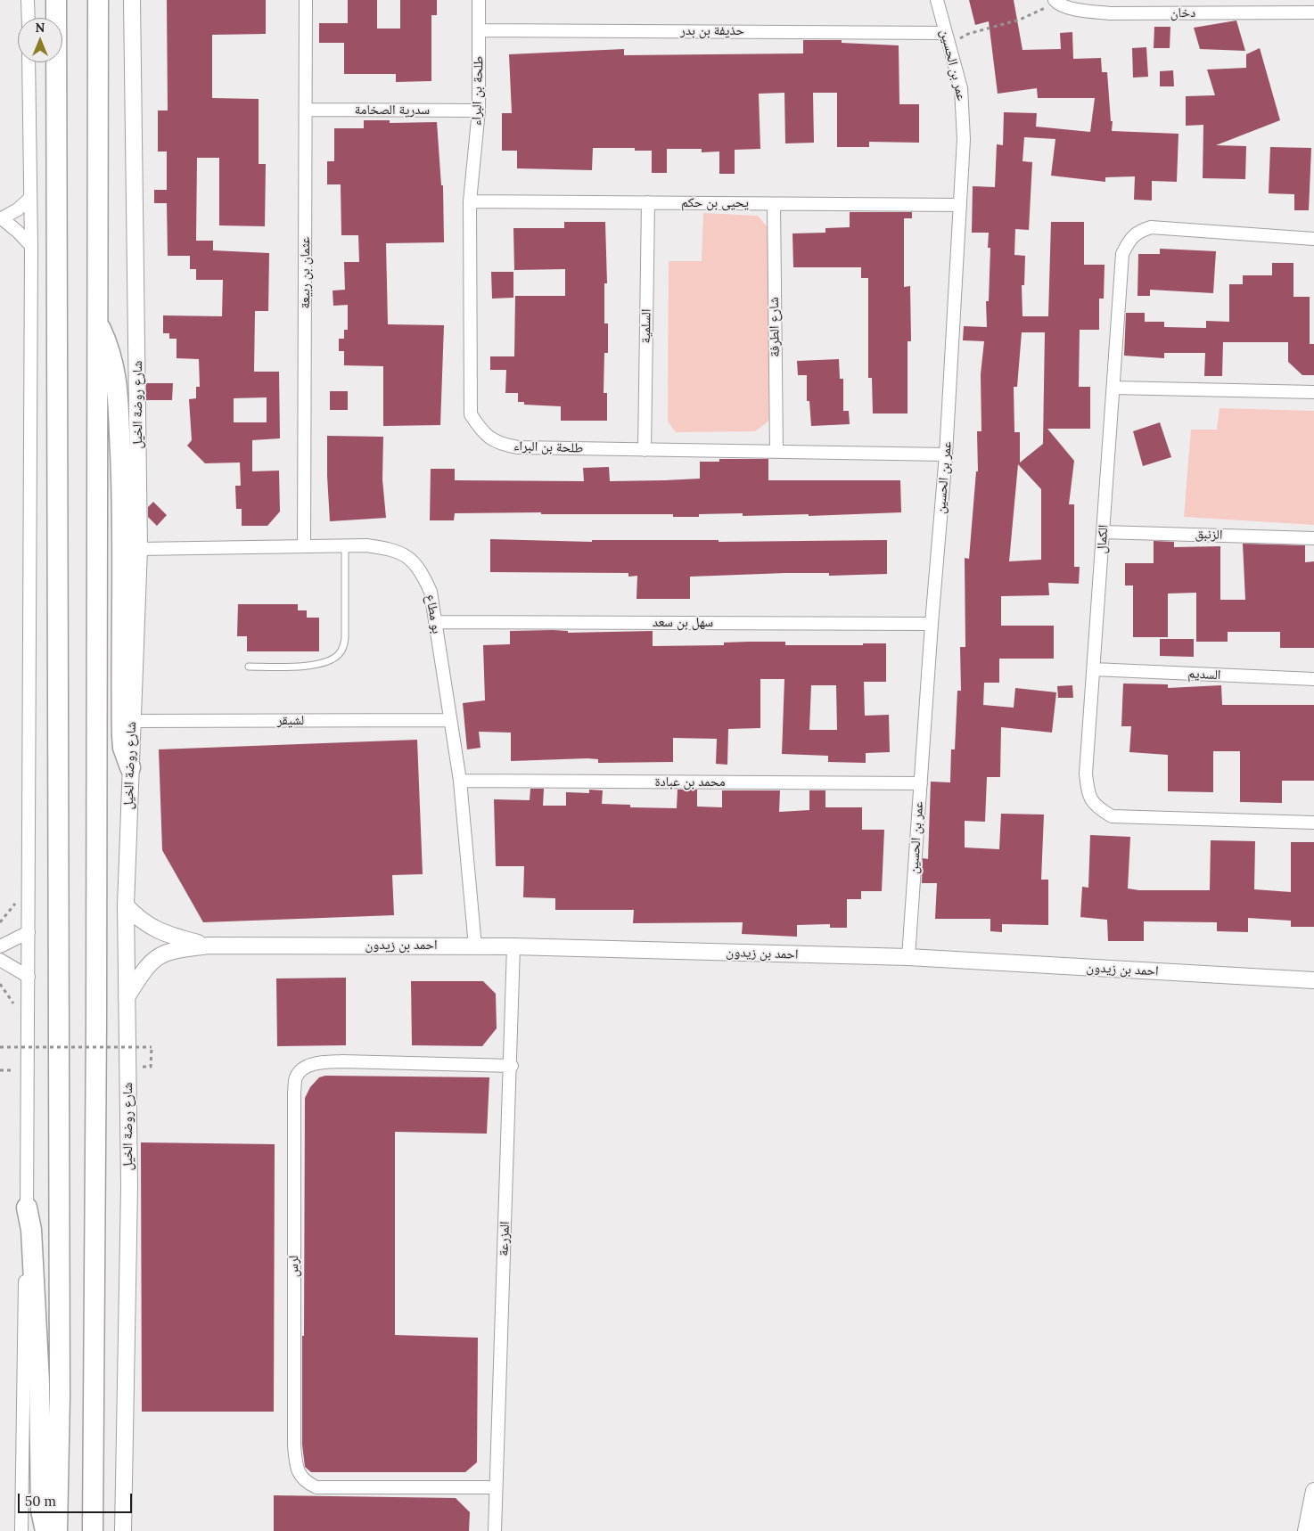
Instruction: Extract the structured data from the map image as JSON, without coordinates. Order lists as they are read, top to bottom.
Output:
{
  "streets": {
    "street": [
      "دخان",
      "حذيفة بن بدر",
      "عمر بن الحسين",
      "طلحة بن البراء",
      "سدرية الصخامة",
      "يحيى بن حكم",
      "عثمان بن ربيعة",
      "السلمية",
      "شارع الطرفة",
      "شارع روضة الخيل",
      "الزنبق",
      "الكمال",
      "بو مطاع",
      "سهل بن سعد",
      "السديم",
      "لشيقر",
      "محمد بن عبادة",
      "احمد بن زيدون",
      "المزرعة",
      "لرس"
    ]
  },
  "crossings": [
    ["حذيفة بن بدر", "عمر بن الحسين"],
    ["حذيفة بن بدر", "طلحة بن البراء"],
    ["عمر بن الحسين", "طلحة بن البراء"],
    ["عمر بن الحسين", "يحيى بن حكم"],
    ["عمر بن الحسين", "سهل بن سعد"],
    ["عمر بن الحسين", "محمد بن عبادة"],
    ["عمر بن الحسين", "احمد بن زيدون"],
    ["طلحة بن البراء", "سدرية الصخامة"],
    ["طلحة بن البراء", "يحيى بن حكم"],
    ["طلحة بن البراء", "السلمية"],
    ["طلحة بن البراء", "شارع الطرفة"],
    ["سدرية الصخامة", "عثمان بن ربيعة"],
    ["يحيى بن حكم", "السلمية"],
    ["يحيى بن حكم", "شارع الطرفة"],
    ["عثمان بن ربيعة", "بو مطاع"],
    ["شارع روضة الخيل", "بو مطاع"],
    ["شارع روضة الخيل", "لشيقر"],
    ["شارع روضة الخيل", "احمد بن زيدون"],
    ["الزنبق", "الكمال"],
    ["الكمال", "السديم"],
    ["بو مطاع", "سهل بن سعد"],
    ["بو مطاع", "لشيقر"],
    ["بو مطاع", "محمد بن عبادة"],
    ["بو مطاع", "احمد بن زيدون"],
    ["احمد بن زيدون", "المزرعة"],
    ["المزرعة", "لرس"]
  ],
  "scale_bar": "50 m",
  "north": "top"
}
